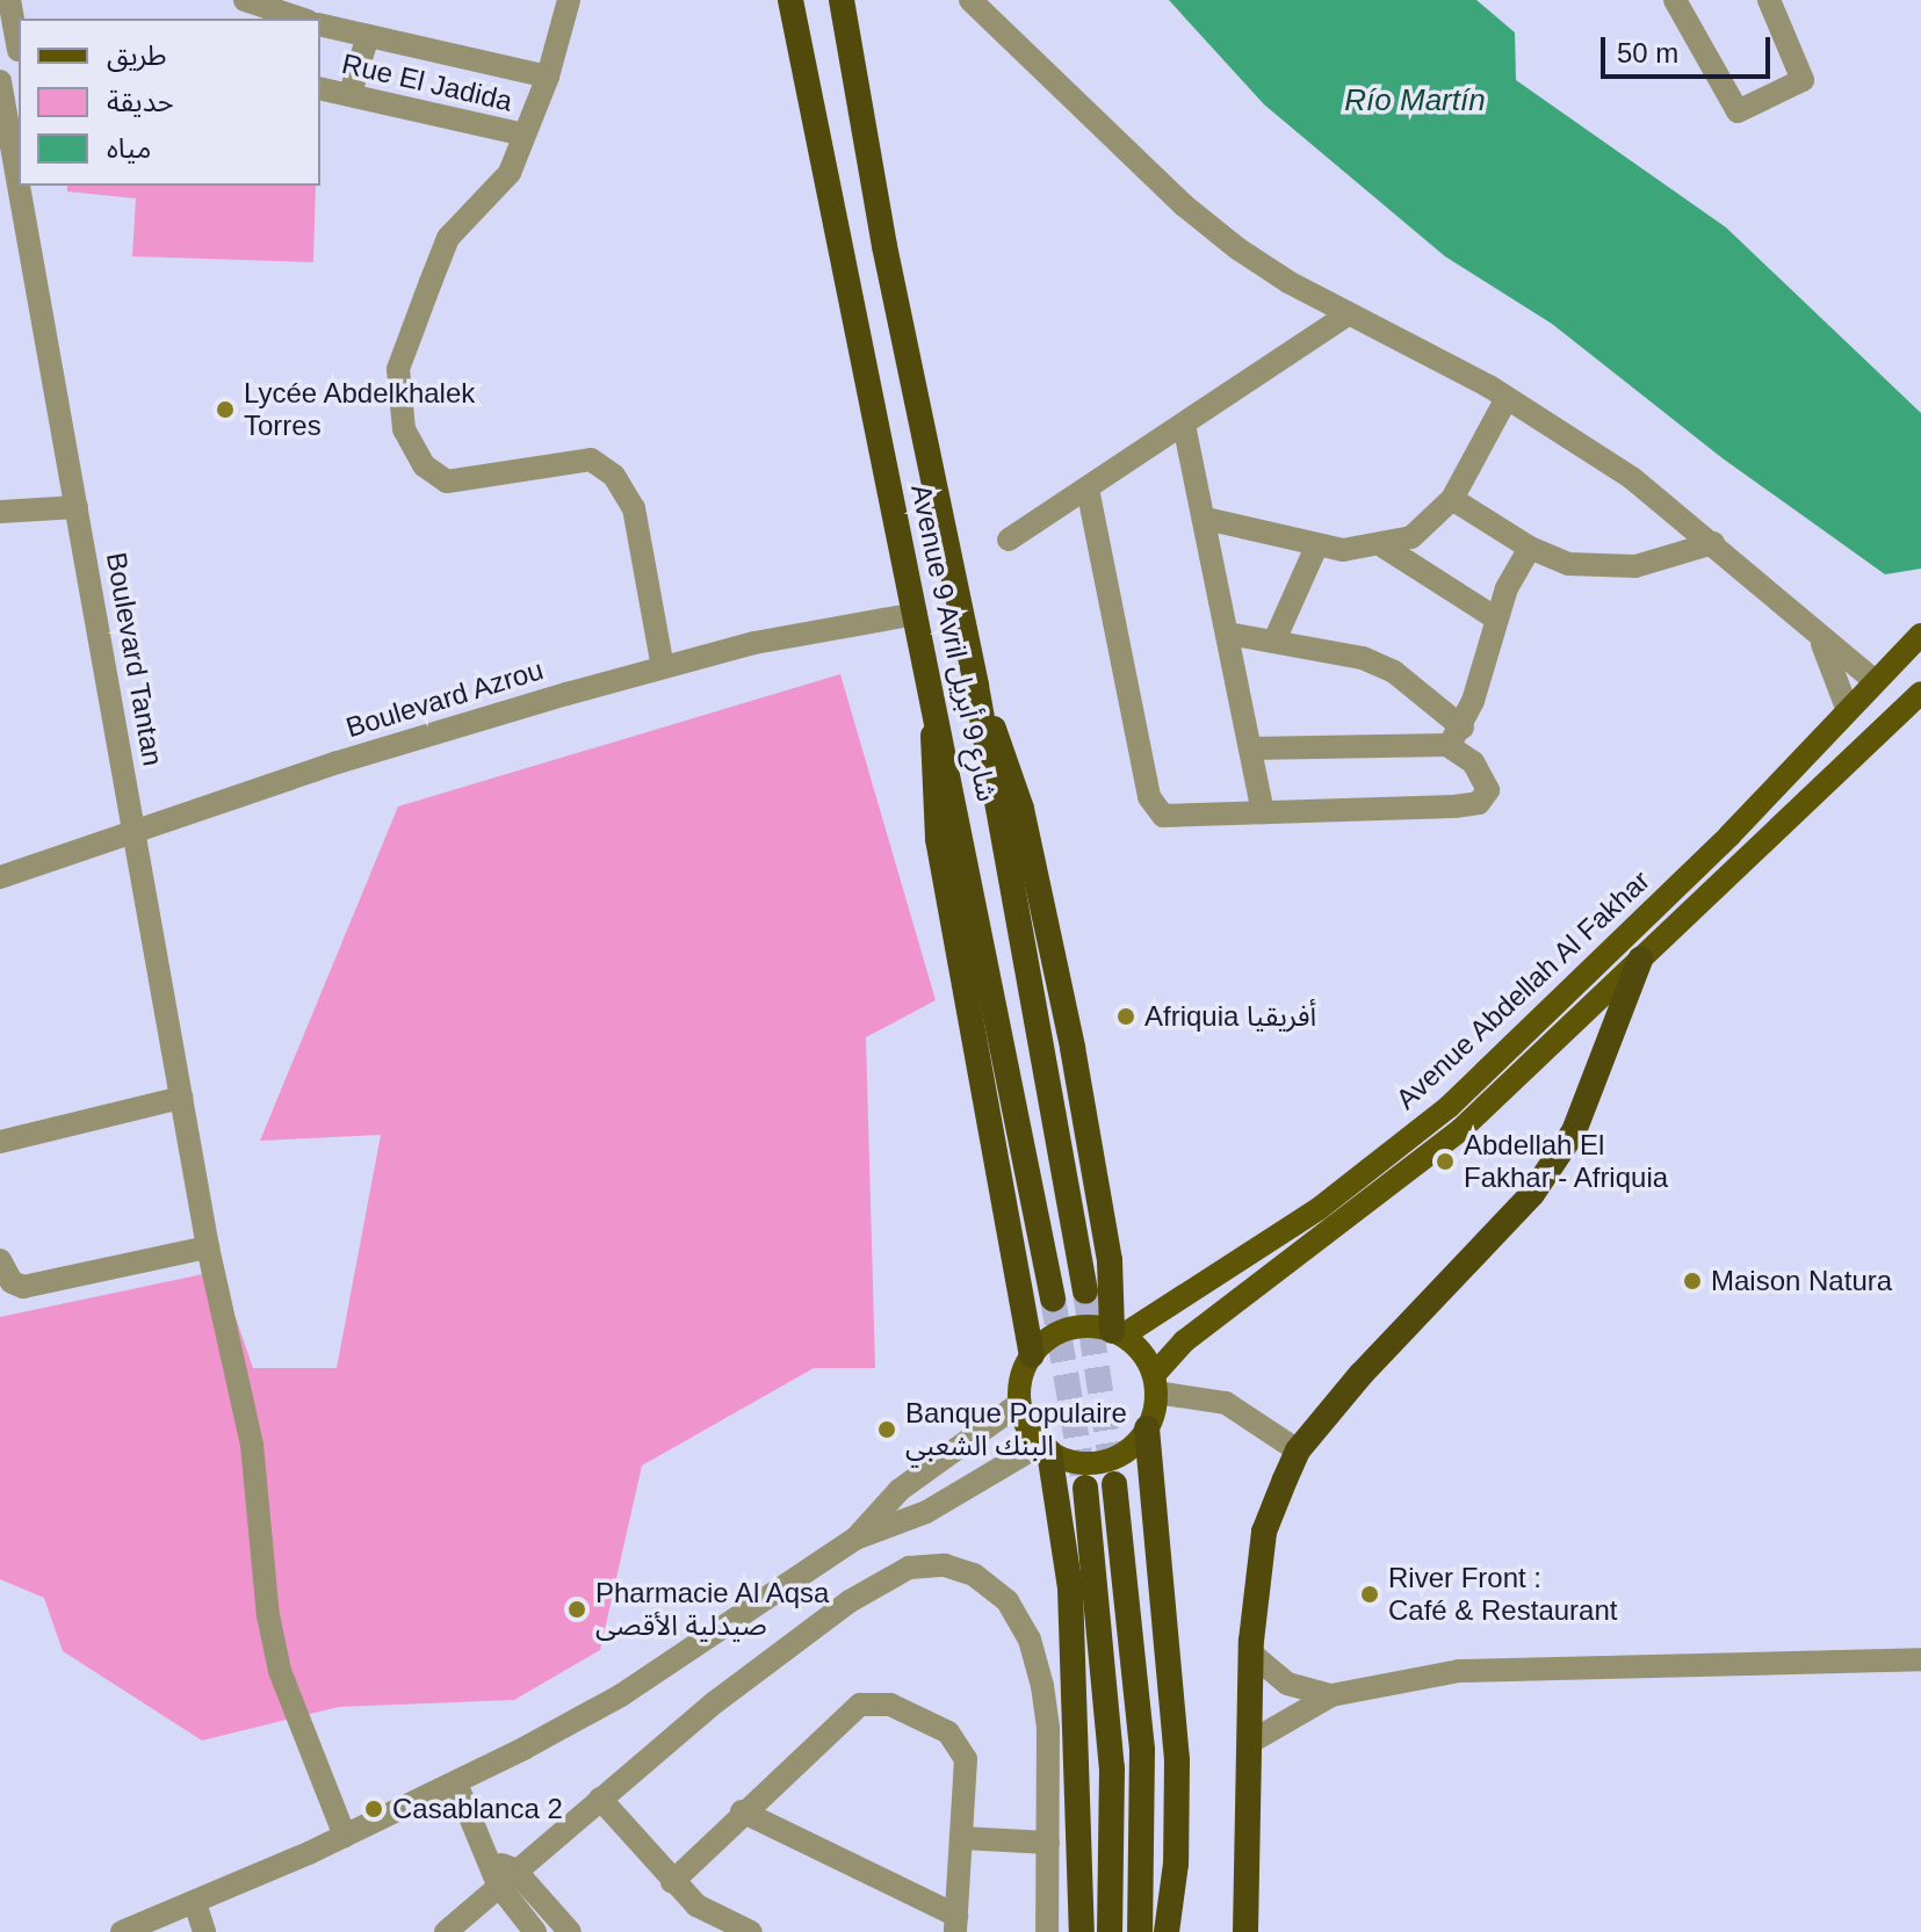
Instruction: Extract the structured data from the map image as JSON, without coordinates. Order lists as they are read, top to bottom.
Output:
{
  "streets": {
    "highway": ["Avenue 9 Avril شارع 9 أبريل"],
    "main road": ["Avenue Abdellah Al Fakhar"],
    "street": ["Rue El Jadida", "Boulevard Tantan", "Boulevard Azrou"]
  },
  "crossings": [
    ["Avenue 9 Avril شارع 9 أبريل", "Boulevard Azrou"],
    ["Boulevard Tantan", "Boulevard Azrou"]
  ],
  "water": ["Río Martín"],
  "places": [
    "Lycée Abdelkhalek Torres",
    "Afriquia أفريقيا",
    "Abdellah El Fakhar - Afriquia",
    "Maison Natura",
    "Banque Populaire البنك الشعبي",
    "River Front : Café & Restaurant",
    "Pharmacie Al Aqsa صيدلية الأقصى",
    "Casablanca 2"
  ],
  "legend": ["طريق", "حديقة", "مياه"],
  "scale_bar": "50 m"
}
